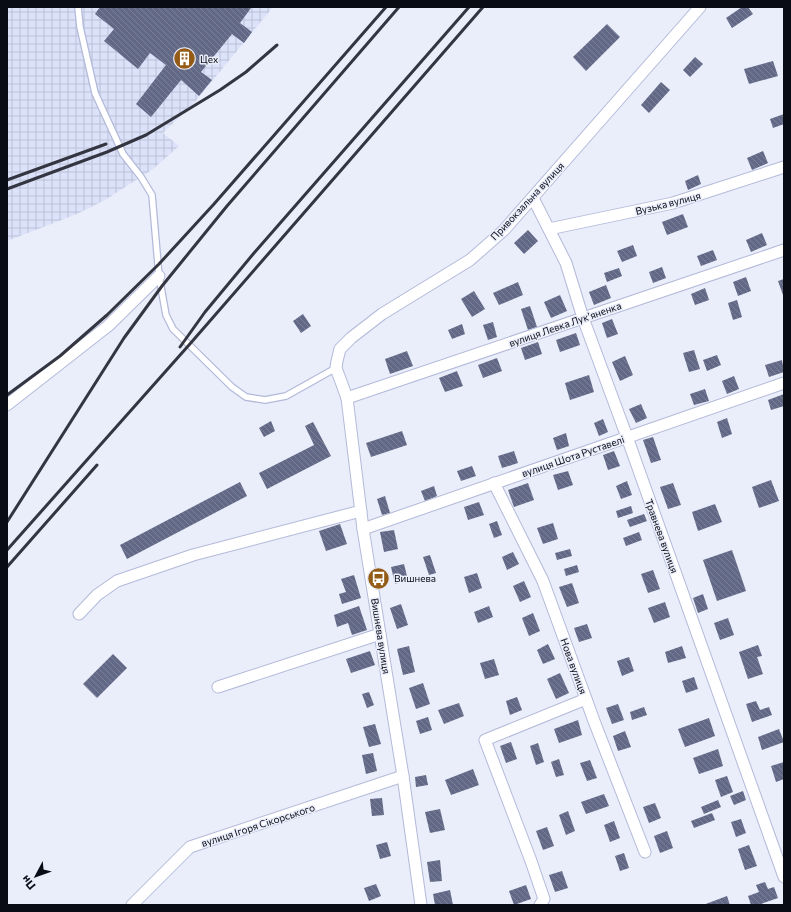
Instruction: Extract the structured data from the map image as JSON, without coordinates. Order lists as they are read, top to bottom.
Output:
{
  "streets": {
    "street": [
      "Привокзальна вулиця",
      "Вузька вулиця",
      "вулиця Левка Лукʼяненка",
      "вулиця Шота Руставелі",
      "Травнева вулиця",
      "Вишнева вулиця",
      "Нова вулиця",
      "вулиця Ігоря Сікорського"
    ]
  },
  "crossings": [
    ["Привокзальна вулиця", "Травнева вулиця"],
    ["Привокзальна вулиця", "Вишнева вулиця"],
    ["Вузька вулиця", "Травнева вулиця"],
    ["вулиця Левка Лукʼяненка", "Травнева вулиця"],
    ["вулиця Левка Лукʼяненка", "Вишнева вулиця"],
    ["вулиця Шота Руставелі", "Травнева вулиця"],
    ["вулиця Шота Руставелі", "Вишнева вулиця"],
    ["вулиця Шота Руставелі", "Нова вулиця"],
    ["Вишнева вулиця", "вулиця Ігоря Сікорського"]
  ],
  "places": {
    "building": ["Цех"],
    "bus stop": ["Вишнева"]
  },
  "north": "bottom left"
}
